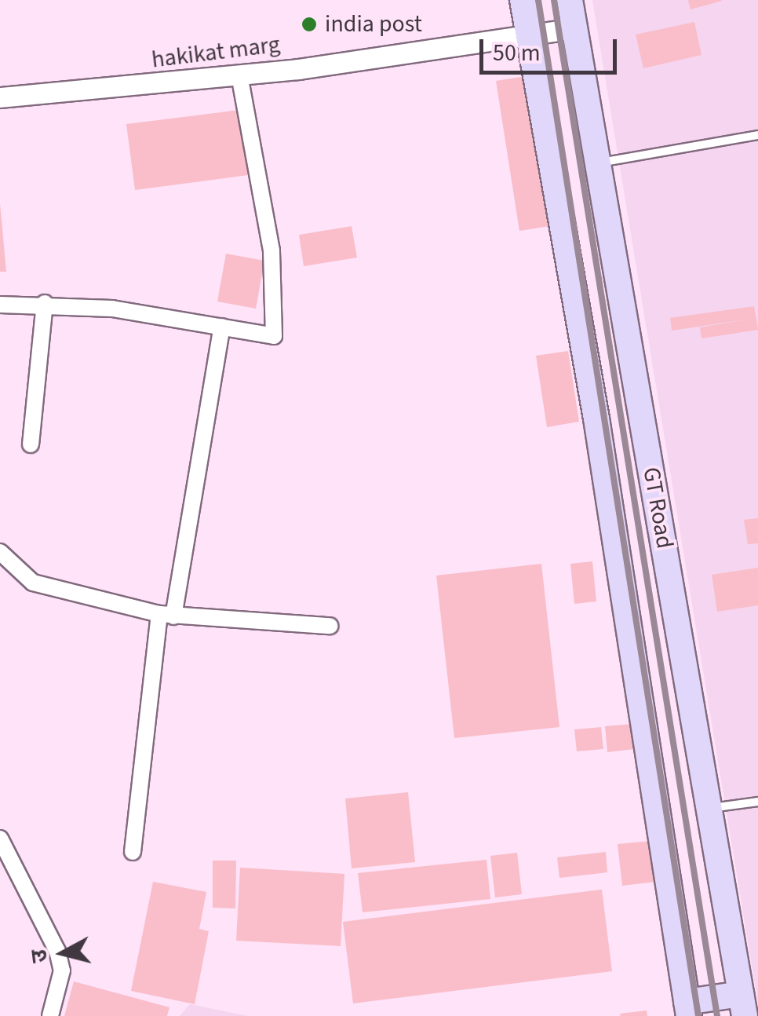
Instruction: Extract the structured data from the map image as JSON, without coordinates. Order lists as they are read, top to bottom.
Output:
{
  "streets": {
    "highway": ["GT Road"],
    "street": ["hakikat marg"]
  },
  "crossings": [
    ["hakikat marg", "GT Road"]
  ],
  "places": ["india post"],
  "scale_bar": "50 m",
  "north": "left"
}
